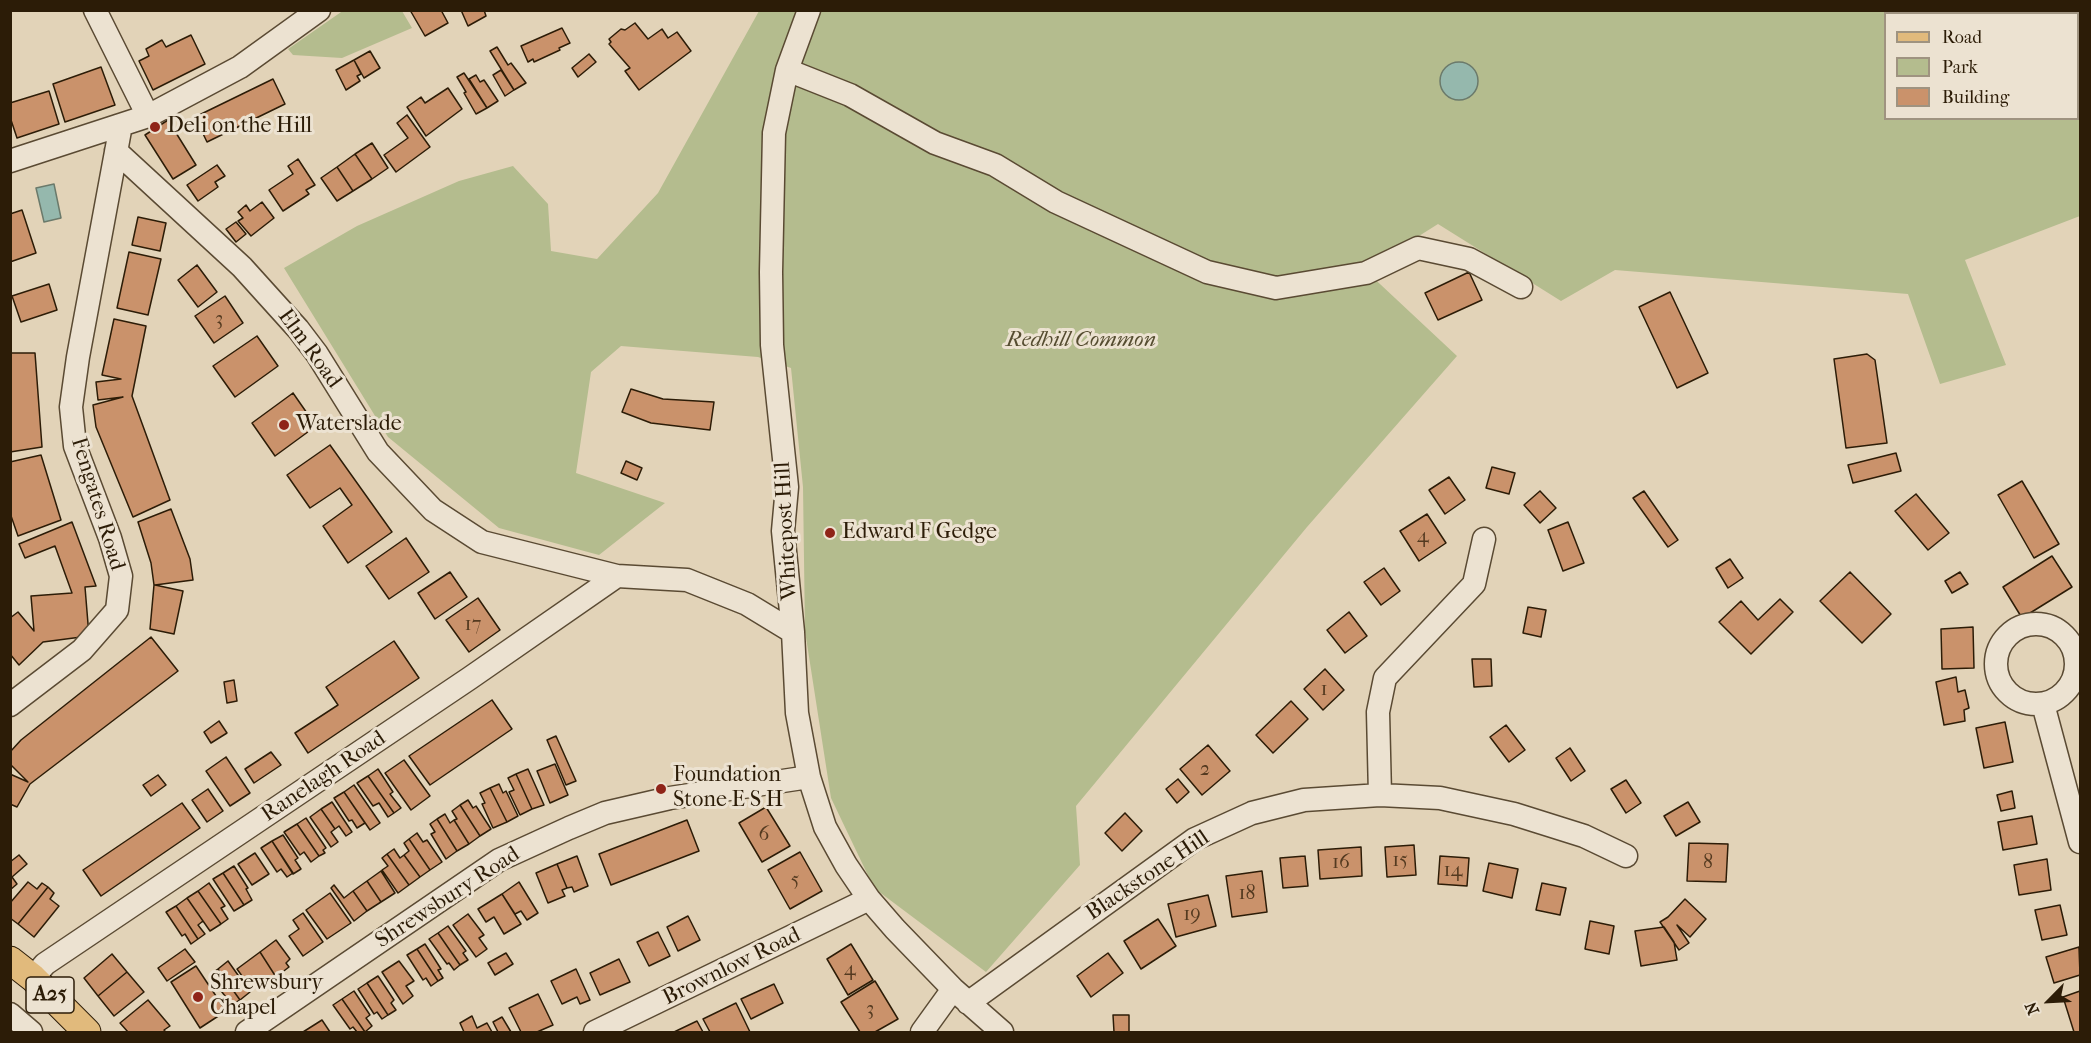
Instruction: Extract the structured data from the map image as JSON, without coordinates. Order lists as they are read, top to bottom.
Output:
{
  "streets": {
    "main road": ["A25"],
    "street": [
      "Elm Road",
      "Fengates Road",
      "Whitepost Hill",
      "Ranelagh Road",
      "Blackstone Hill",
      "Shrewsbury Road",
      "Brownlow Road"
    ]
  },
  "crossings": [
    ["Elm Road", "Fengates Road"],
    ["Elm Road", "Whitepost Hill"],
    ["Elm Road", "Ranelagh Road"],
    ["Whitepost Hill", "Blackstone Hill"],
    ["Whitepost Hill", "Shrewsbury Road"],
    ["Whitepost Hill", "Brownlow Road"],
    ["Ranelagh Road", "A25"]
  ],
  "parks": ["Redhill Common"],
  "places": [
    "Deli on the Hill",
    "Waterslade",
    "Edward F Gedge",
    "Foundation Stone E S H",
    "Shrewsbury Chapel"
  ],
  "house_numbers": [
    "3",
    "4",
    "17",
    "1",
    "2",
    "6",
    "15",
    "16",
    "8",
    "14",
    "5",
    "18",
    "19",
    "4",
    "3"
  ],
  "legend": ["Road", "Park", "Building"],
  "north": "bottom left"
}
